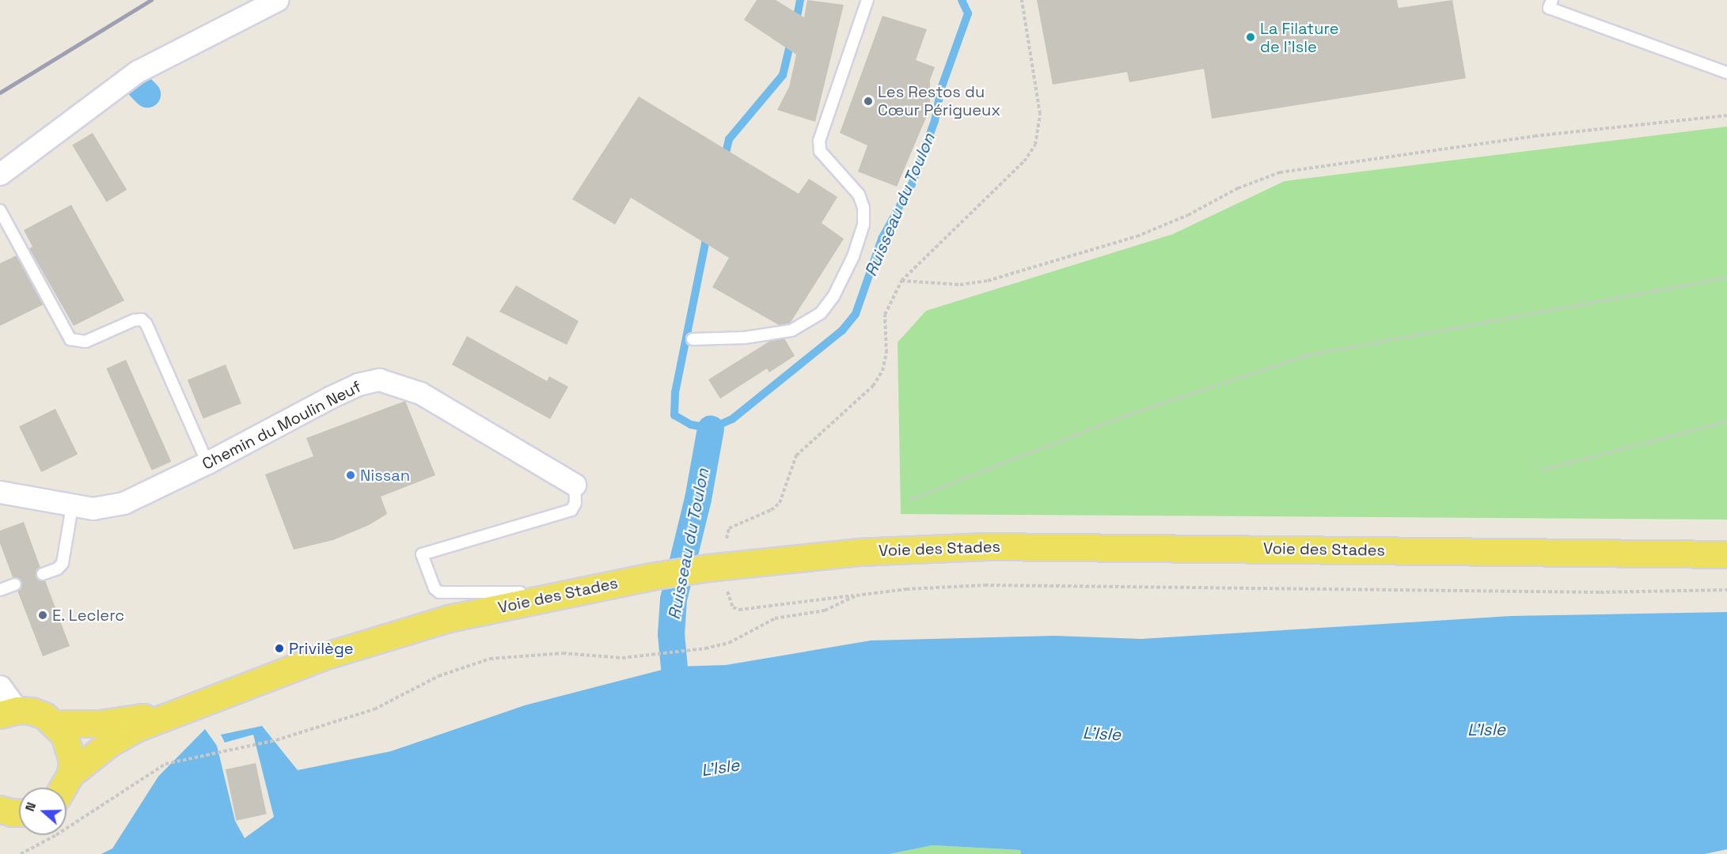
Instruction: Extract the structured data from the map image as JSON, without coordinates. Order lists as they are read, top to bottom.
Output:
{
  "streets": {
    "main road": ["Voie des Stades"],
    "street": ["Chemin du Moulin Neuf"]
  },
  "water": ["Ruisseau du Toulon", "L'Isle"],
  "places": [
    "La Filature de l'Isle",
    "Les Restos du Cœur Périgueux",
    "Nissan",
    "E. Leclerc",
    "Privilège"
  ],
  "north": "left"
}
